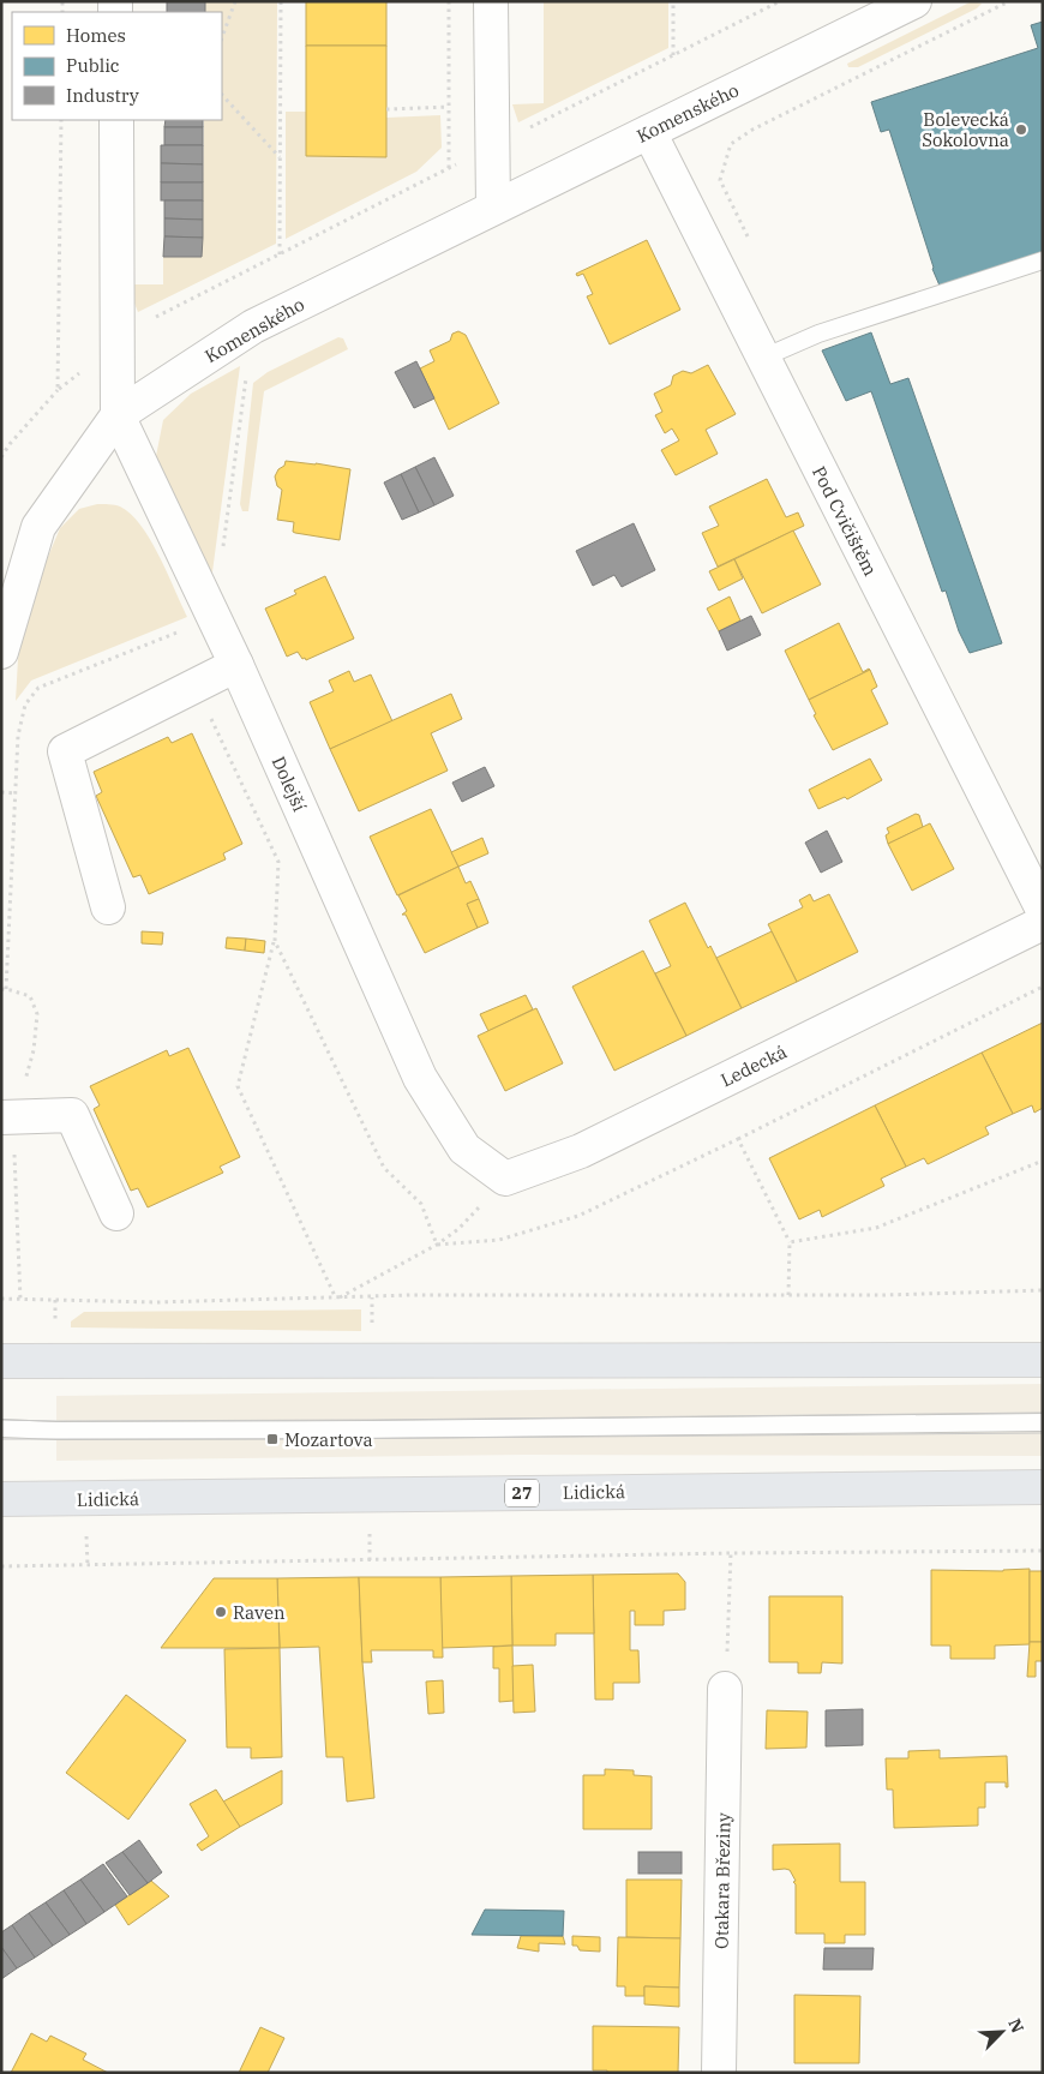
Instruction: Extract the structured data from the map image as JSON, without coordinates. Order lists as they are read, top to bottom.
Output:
{
  "streets": {
    "main road": ["Lidická", "27"],
    "street": [
      "Komenského",
      "Pod Cvičištěm",
      "Dolejší",
      "Ledecká",
      "Otakara Březiny"
    ]
  },
  "crossings": [
    ["Komenského", "Pod Cvičištěm"],
    ["Komenského", "Dolejší"],
    ["Dolejší", "Ledecká"]
  ],
  "places": {
    "other": ["Bolevecká Sokolovna", "Raven"],
    "transit": ["Mozartova"]
  },
  "legend": ["Homes", "Public", "Industry"],
  "north": "top right"
}
